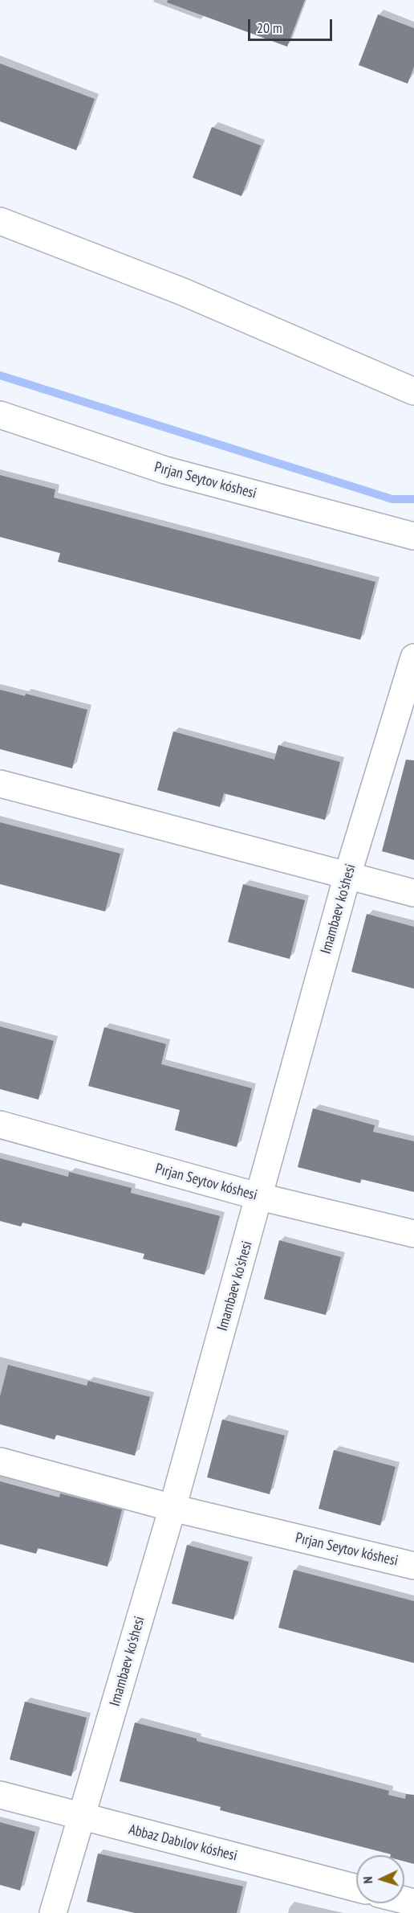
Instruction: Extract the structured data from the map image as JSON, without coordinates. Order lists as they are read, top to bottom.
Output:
{
  "streets": {
    "street": ["Pırjan Seytov kóshesi", "Imambaev ko'shesi", "Abbaz Dabılov kóshesi"]
  },
  "crossings": [
    ["Pırjan Seytov kóshesi", "Imambaev ko'shesi"],
    ["Imambaev ko'shesi", "Abbaz Dabılov kóshesi"]
  ],
  "scale_bar": "20 m",
  "north": "left"
}
